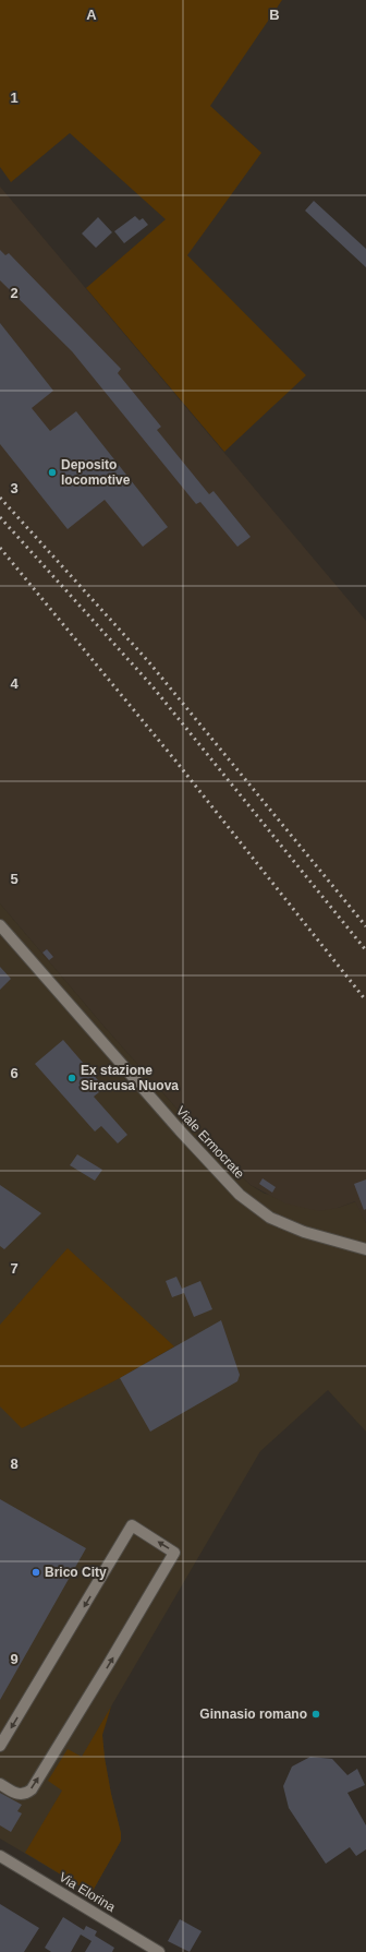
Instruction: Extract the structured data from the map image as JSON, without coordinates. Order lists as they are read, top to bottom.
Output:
{
  "streets": {
    "main road": ["Viale Ermocrate", "Via Elorina"]
  },
  "places": [
    "Deposito locomotive",
    "Ex stazione Siracusa Nuova",
    "Brico City",
    "Ginnasio romano"
  ],
  "grid": {
    "columns": ["A", "B"],
    "rows": [
      "1",
      "2",
      "3",
      "4",
      "5",
      "6",
      "7",
      "8",
      "9"
    ]
  }
}
